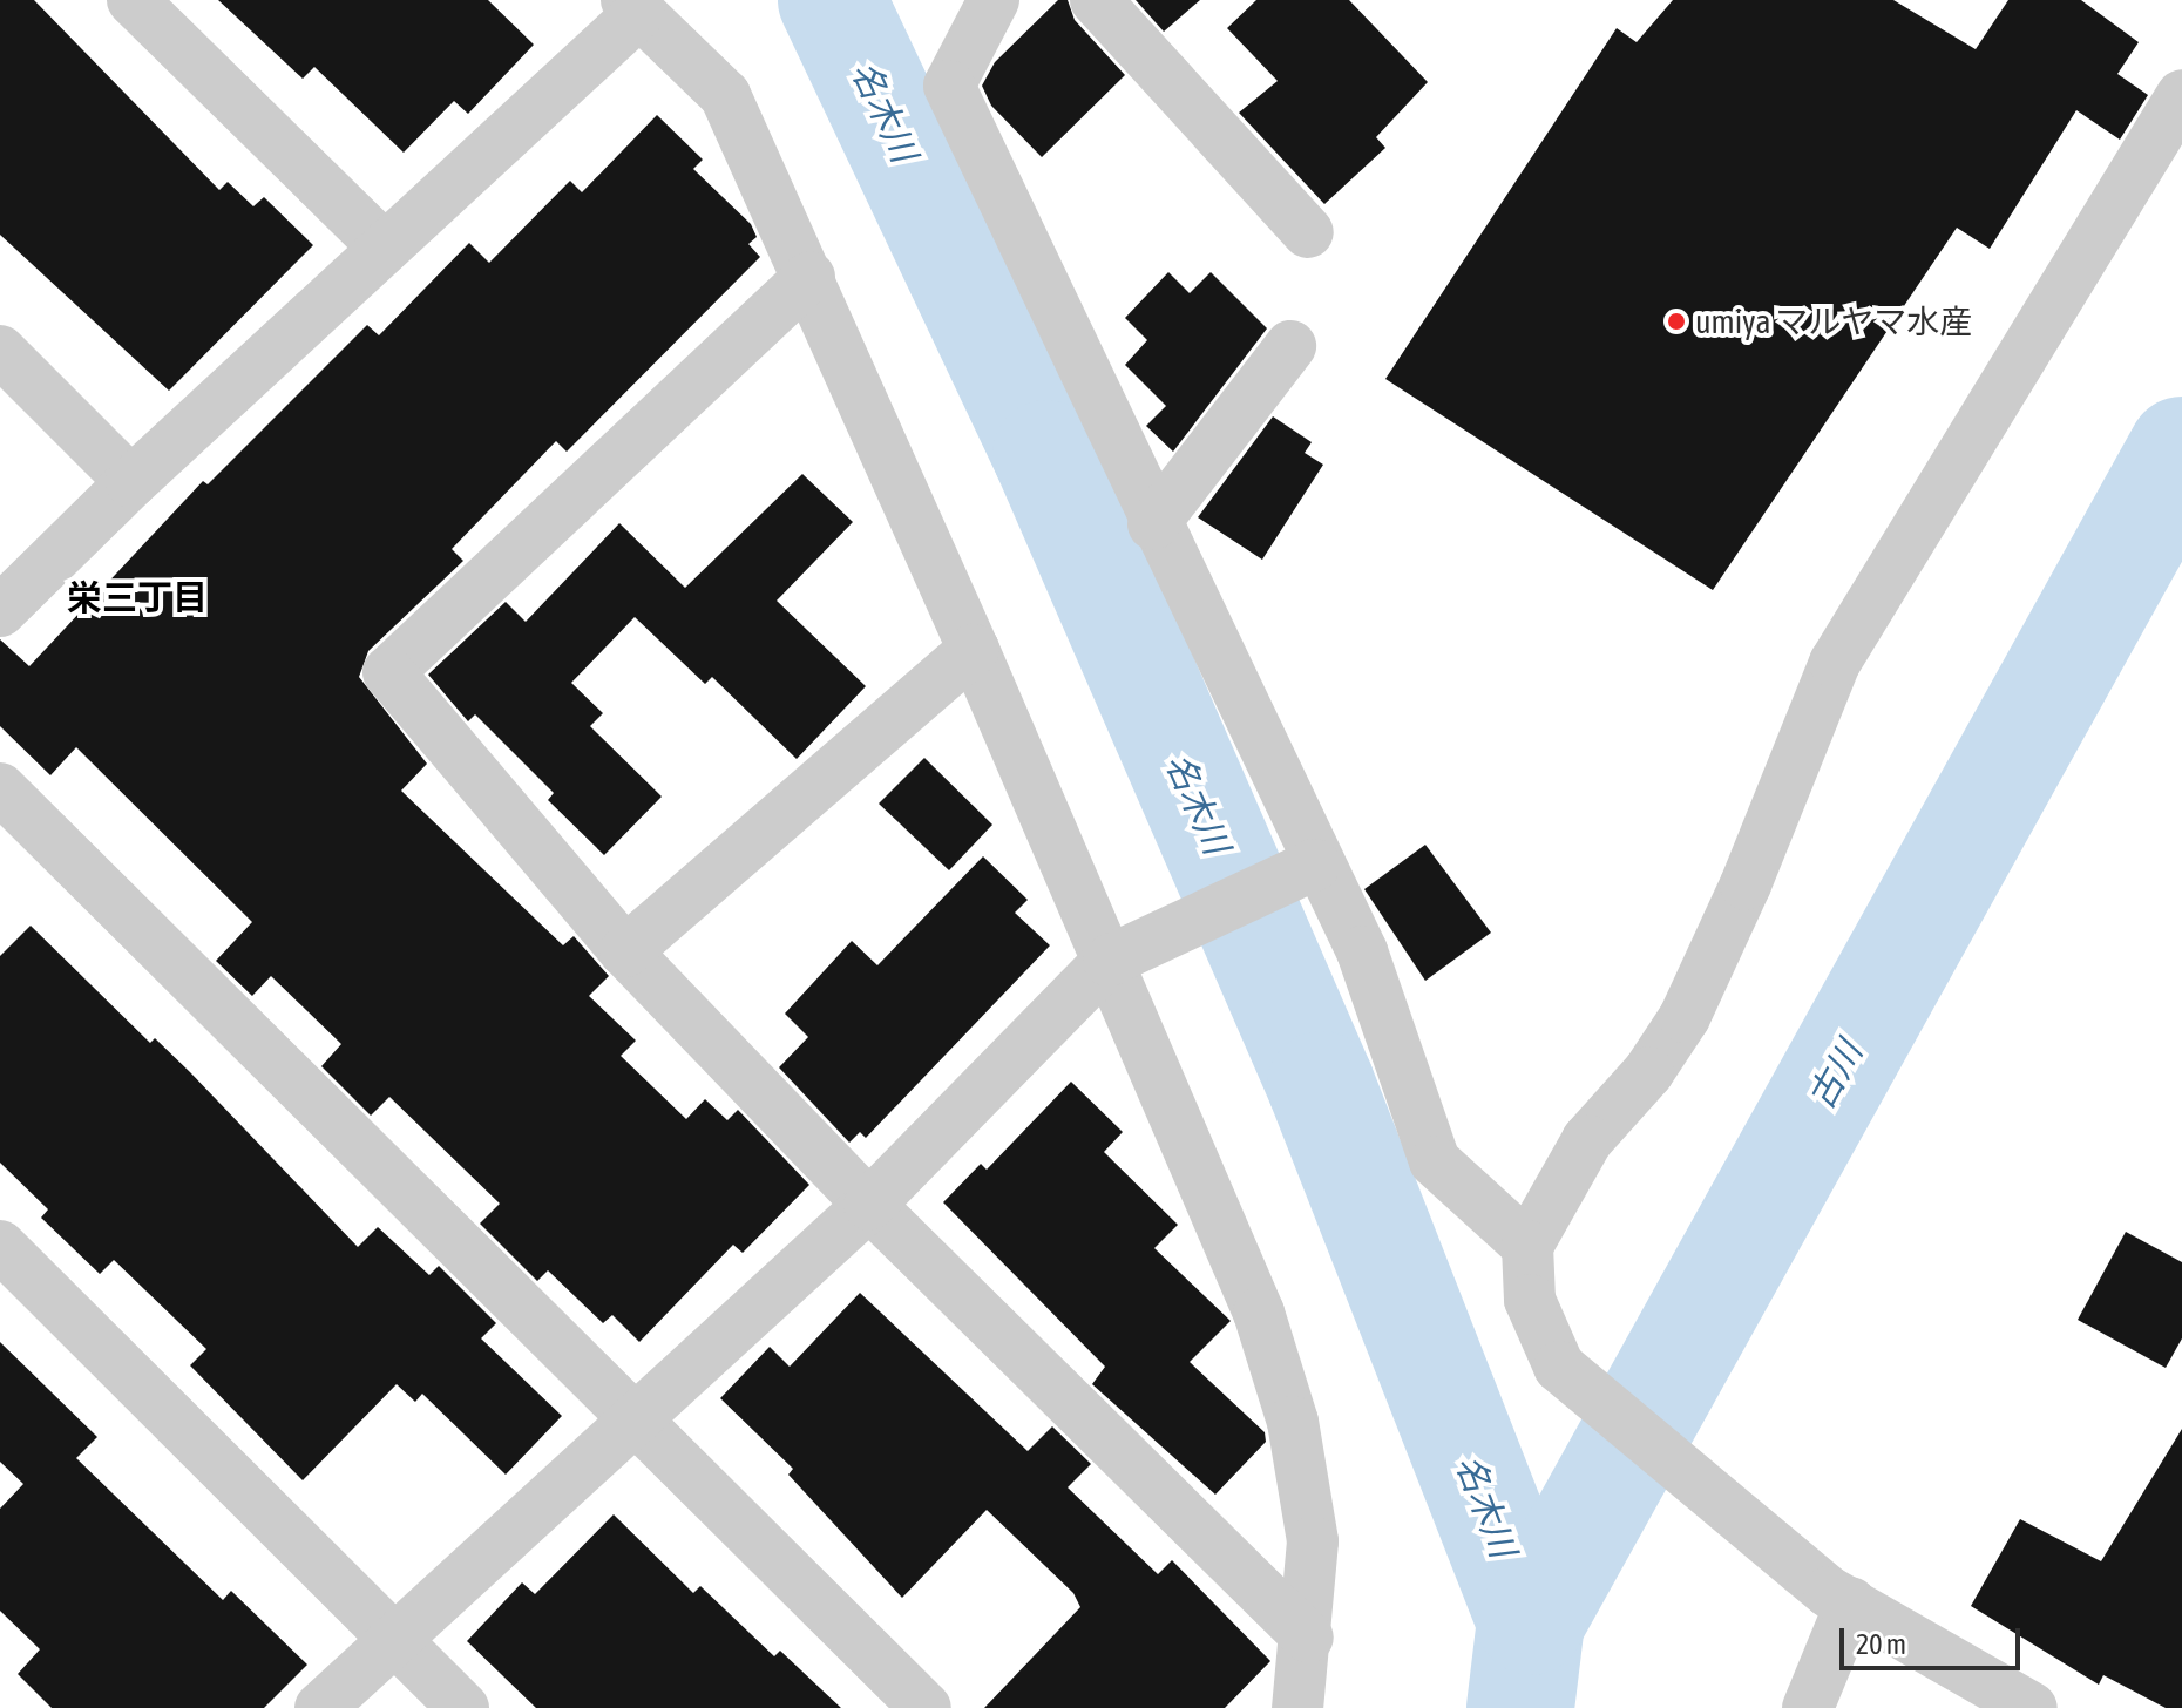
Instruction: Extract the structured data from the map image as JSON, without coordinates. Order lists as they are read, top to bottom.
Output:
{
  "districts": ["栄三丁目"],
  "water": ["名木川", "古川"],
  "places": ["umiya マルヤマ水産"],
  "scale_bar": "20 m"
}
